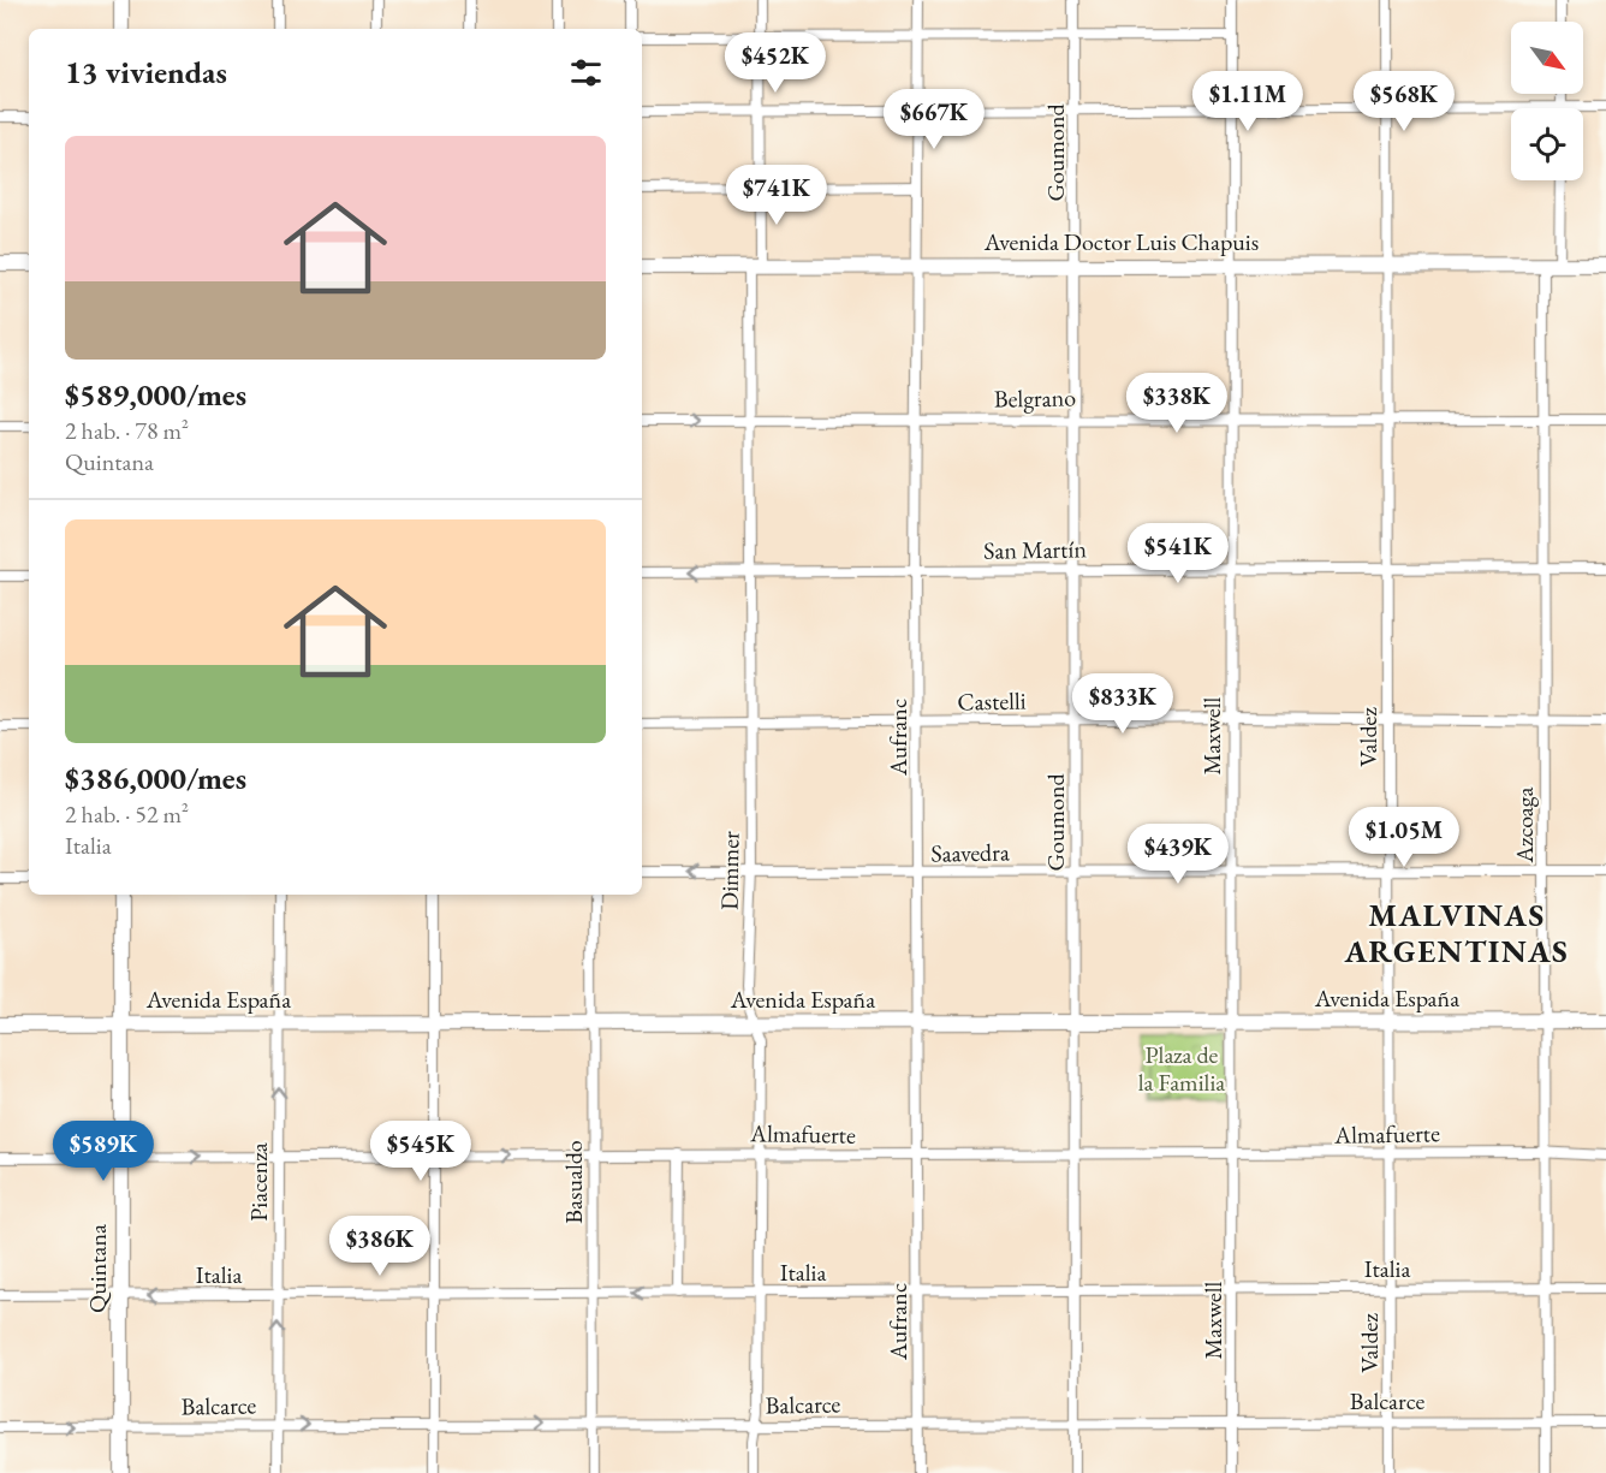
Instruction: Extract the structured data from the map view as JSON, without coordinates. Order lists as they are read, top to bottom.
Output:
{
  "streets": {
    "main road": ["Avenida Doctor Luis Chapuis", "Avenida España", "Quintana"],
    "street": [
      "Goumond",
      "Belgrano",
      "San Martín",
      "Castelli",
      "Maxwell",
      "Aufranc",
      "Valdez",
      "Azcoaga",
      "Saavedra",
      "Dimmer",
      "Almafuerte",
      "Piacenza",
      "Basualdo",
      "Italia",
      "Balcarce"
    ]
  },
  "crossings": [
    ["Goumond", "Avenida Doctor Luis Chapuis"],
    ["Goumond", "Belgrano"],
    ["Goumond", "San Martín"],
    ["Goumond", "Castelli"],
    ["Goumond", "Saavedra"],
    ["Goumond", "Avenida España"],
    ["Goumond", "Almafuerte"],
    ["Goumond", "Italia"],
    ["Goumond", "Balcarce"],
    ["Avenida Doctor Luis Chapuis", "Maxwell"],
    ["Avenida Doctor Luis Chapuis", "Aufranc"],
    ["Avenida Doctor Luis Chapuis", "Valdez"],
    ["Avenida Doctor Luis Chapuis", "Azcoaga"],
    ["Avenida Doctor Luis Chapuis", "Dimmer"],
    ["Belgrano", "Maxwell"],
    ["Belgrano", "Aufranc"],
    ["Belgrano", "Valdez"],
    ["Belgrano", "Azcoaga"],
    ["Belgrano", "Dimmer"],
    ["San Martín", "Maxwell"],
    ["San Martín", "Aufranc"],
    ["San Martín", "Valdez"],
    ["San Martín", "Azcoaga"],
    ["San Martín", "Dimmer"],
    ["Castelli", "Maxwell"],
    ["Castelli", "Aufranc"],
    ["Castelli", "Valdez"],
    ["Castelli", "Azcoaga"],
    ["Castelli", "Dimmer"],
    ["Maxwell", "Saavedra"],
    ["Maxwell", "Avenida España"],
    ["Maxwell", "Almafuerte"],
    ["Maxwell", "Italia"],
    ["Maxwell", "Balcarce"],
    ["Aufranc", "Saavedra"],
    ["Aufranc", "Avenida España"],
    ["Aufranc", "Almafuerte"],
    ["Aufranc", "Italia"],
    ["Aufranc", "Balcarce"],
    ["Valdez", "Saavedra"],
    ["Valdez", "Avenida España"],
    ["Valdez", "Almafuerte"],
    ["Valdez", "Italia"],
    ["Valdez", "Balcarce"],
    ["Azcoaga", "Saavedra"],
    ["Azcoaga", "Avenida España"],
    ["Azcoaga", "Almafuerte"],
    ["Azcoaga", "Italia"],
    ["Azcoaga", "Balcarce"],
    ["Saavedra", "Dimmer"],
    ["Dimmer", "Avenida España"],
    ["Dimmer", "Almafuerte"],
    ["Dimmer", "Italia"],
    ["Dimmer", "Balcarce"],
    ["Avenida España", "Piacenza"],
    ["Avenida España", "Basualdo"],
    ["Avenida España", "Quintana"],
    ["Almafuerte", "Piacenza"],
    ["Almafuerte", "Basualdo"],
    ["Almafuerte", "Quintana"],
    ["Piacenza", "Italia"],
    ["Piacenza", "Balcarce"],
    ["Basualdo", "Italia"],
    ["Basualdo", "Balcarce"],
    ["Quintana", "Italia"],
    ["Quintana", "Balcarce"]
  ],
  "one_way": ["Piacenza"],
  "districts": ["MALVINAS ARGENTINAS"],
  "parks": ["Plaza de la Familia"],
  "north": "bottom right",
  "page": {
    "heading": "13 viviendas",
    "price": [
      "$452K",
      "$1.11M",
      "$568K",
      "$667K",
      "$741K",
      "$338K",
      "$541K",
      "$833K",
      "$1.05M",
      "$439K",
      "$589K",
      "$545K",
      "$386K"
    ],
    "list": [
      {
        "name": "$589,000/mes",
        "note": "2 hab. · 78 m² · Quintana"
      },
      {
        "name": "$386,000/mes",
        "note": "2 hab. · 52 m² · Italia"
      }
    ]
  }
}
